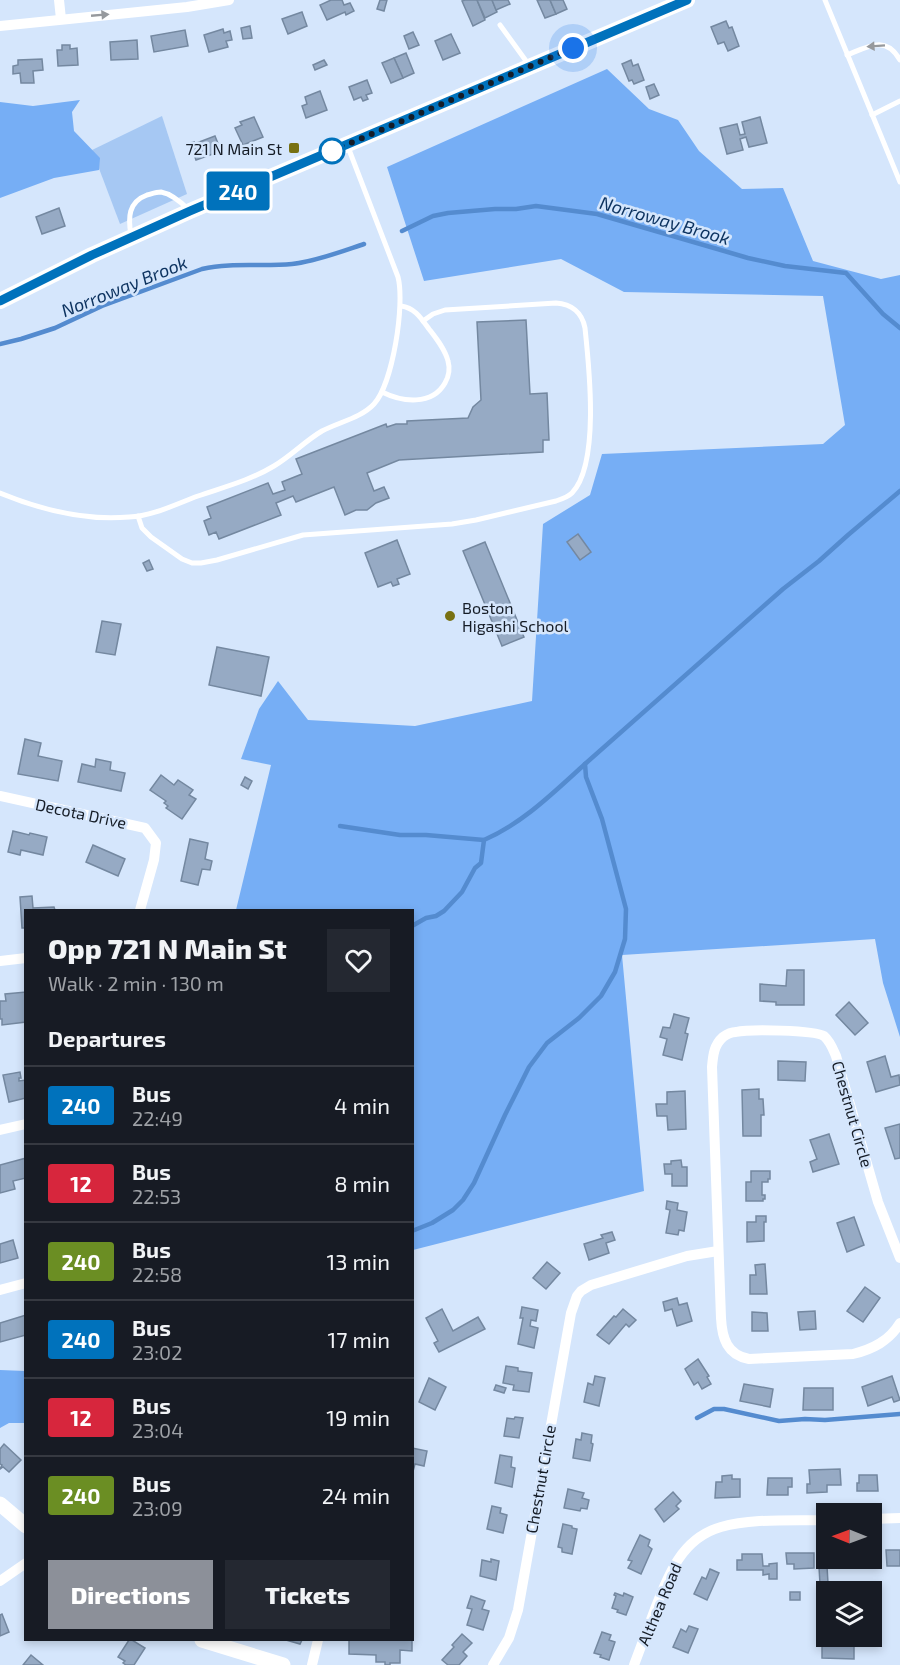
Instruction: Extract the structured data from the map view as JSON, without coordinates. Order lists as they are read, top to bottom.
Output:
{
  "streets": {
    "street": ["Decota Drive", "Chestnut Circle", "Althea Road"]
  },
  "water": ["Norroway Brook"],
  "places": {
    "transit": ["721 N Main St"],
    "other": ["Boston Higashi School"]
  },
  "lines": ["bus line 240"],
  "north": "left",
  "page": {
    "on_map": "240",
    "heading": [
      ["Opp 721 N Main St", "Walk · 2 min · 130 m"],
      "Departures"
    ],
    "list": [
      {
        "mark": "240",
        "name": "Bus",
        "note": "22:49",
        "value": "4 min"
      },
      {
        "mark": "12",
        "name": "Bus",
        "note": "22:53",
        "value": "8 min"
      },
      {
        "mark": "240",
        "name": "Bus",
        "note": "22:58",
        "value": "13 min"
      },
      {
        "mark": "240",
        "name": "Bus",
        "note": "23:02",
        "value": "17 min"
      },
      {
        "mark": "12",
        "name": "Bus",
        "note": "23:04",
        "value": "19 min"
      },
      {
        "mark": "240",
        "name": "Bus",
        "note": "23:09",
        "value": "24 min"
      }
    ],
    "buttons": ["Directions", "Tickets"]
  }
}
